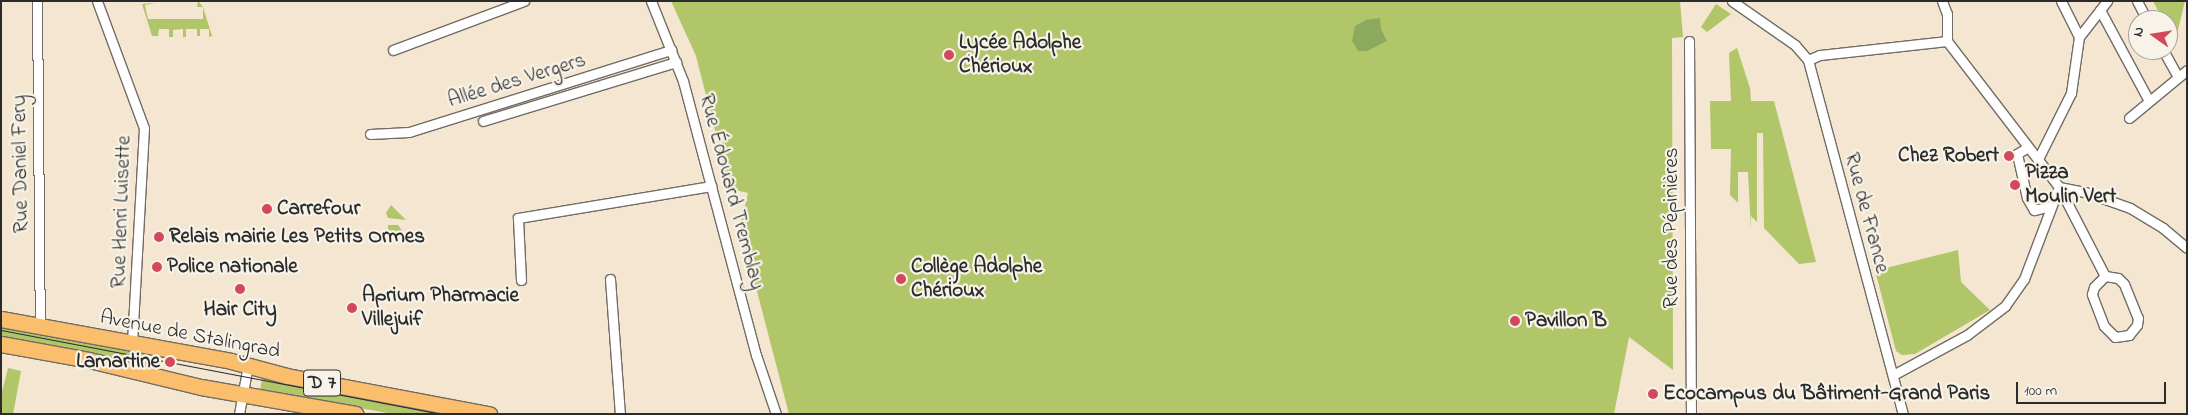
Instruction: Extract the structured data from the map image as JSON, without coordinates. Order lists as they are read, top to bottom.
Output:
{
  "streets": {
    "main road": ["Avenue de Stalingrad", "D 7"],
    "street": [
      "Allée des Vergers",
      "Rue Daniel Fery",
      "Rue Édouard Tremblay",
      "Rue Henri Luisette",
      "Rue de France",
      "Rue des Pépinières"
    ]
  },
  "crossings": [
    ["Allée des Vergers", "Rue Édouard Tremblay"],
    ["Rue Daniel Fery", "Avenue de Stalingrad"],
    ["Rue Henri Luisette", "Avenue de Stalingrad"]
  ],
  "places": [
    "Lycée Adolphe Chérioux",
    "Chez Robert",
    "Pizza Moulin Vert",
    "Carrefour",
    "Relais mairie Les Petits Ormes",
    "Police nationale",
    "Collège Adolphe Chérioux",
    "Hair City",
    "Aprium Pharmacie Villejuif",
    "Pavillon B",
    "Lamartine",
    "Ecocampus du Bâtiment-Grand Paris"
  ],
  "scale_bar": "100 m",
  "north": "left"
}
